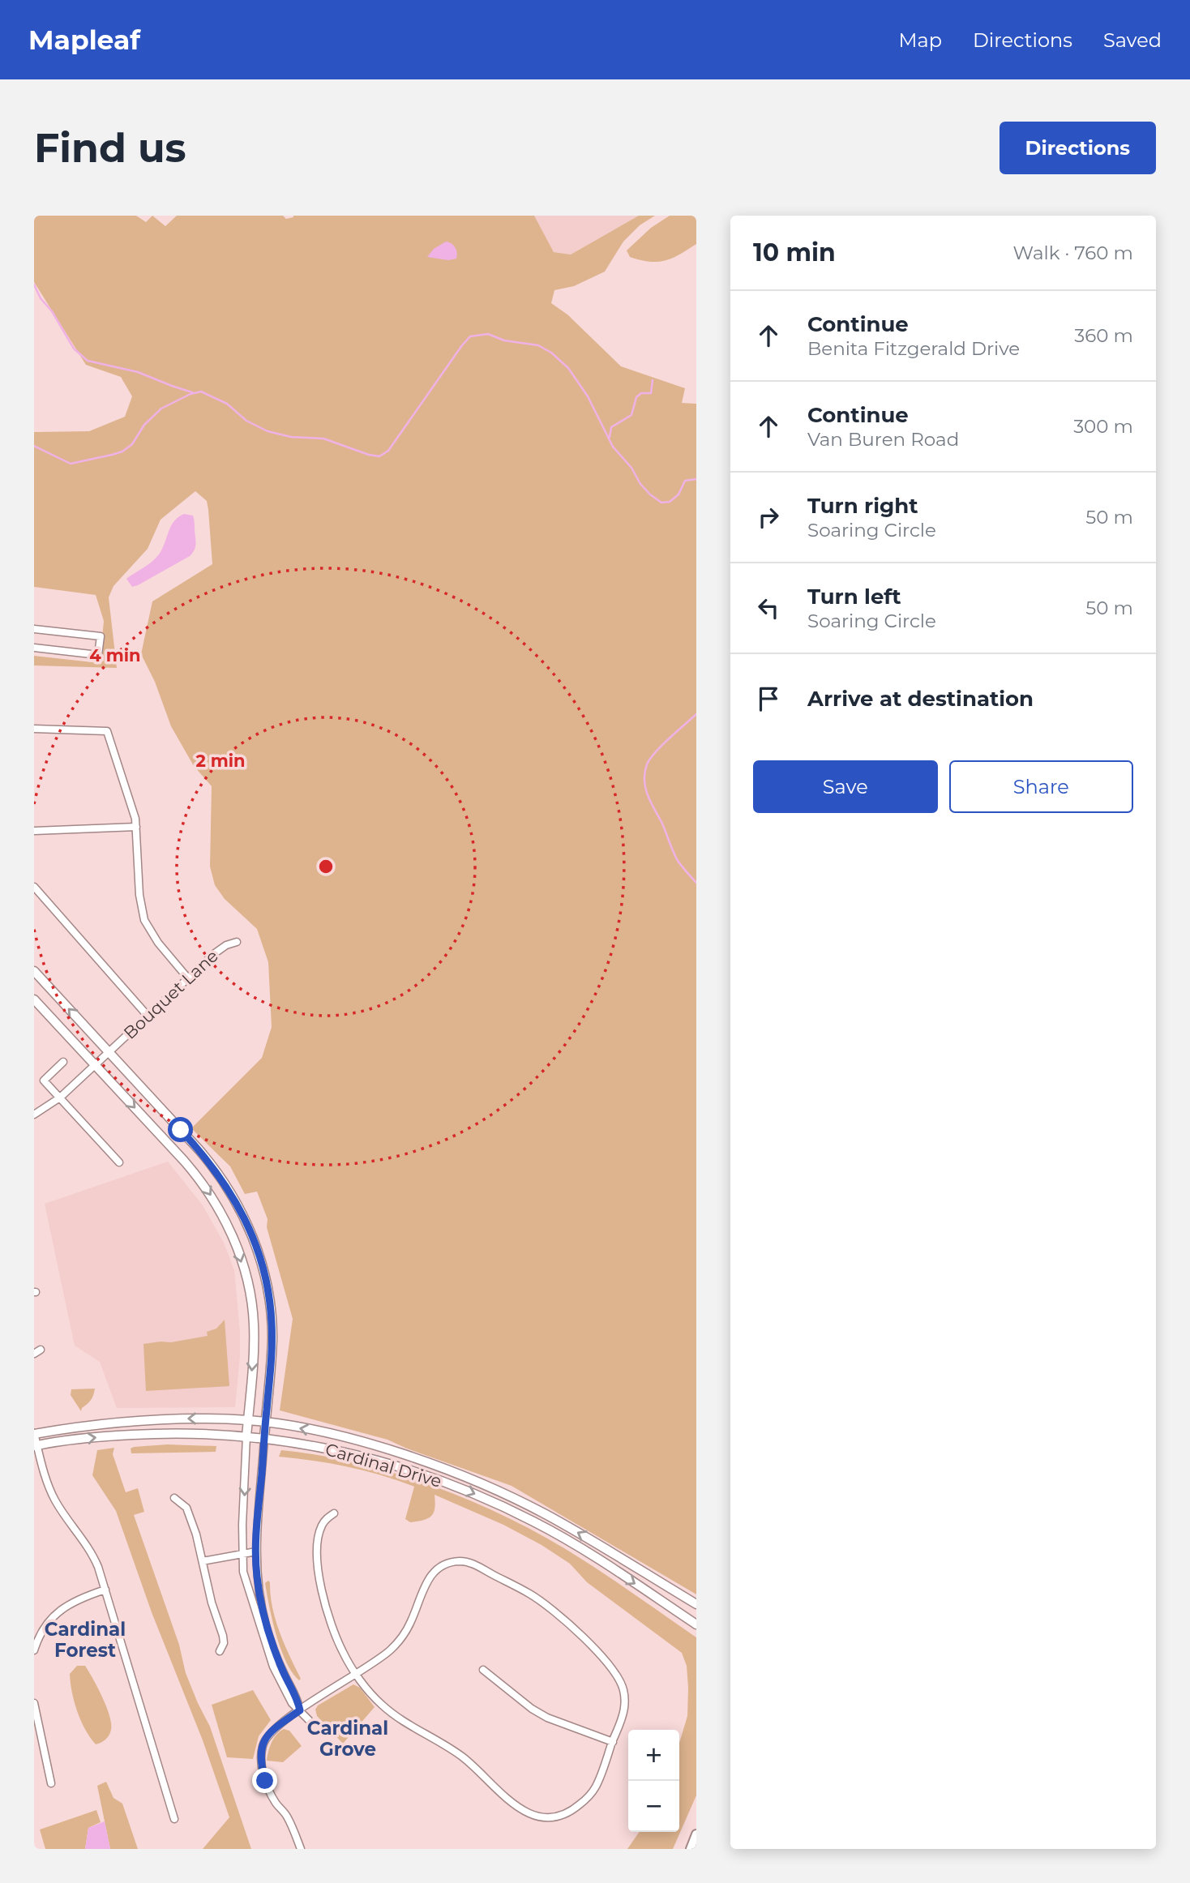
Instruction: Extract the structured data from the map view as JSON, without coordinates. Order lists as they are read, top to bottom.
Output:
{
  "streets": {
    "main road": ["Cardinal Drive"],
    "street": ["Bouquet Lane"]
  },
  "districts": ["Cardinal Forest", "Cardinal Grove"],
  "page": {
    "header": "Mapleaf",
    "nav": ["Map", "Directions", "Saved"],
    "buttons": [
      "Directions",
      ["Save", "Share"]
    ],
    "title": "Find us",
    "heading": ["10 min", "Walk · 760 m"],
    "list": [
      ["Continue", "Benita Fitzgerald Drive", "360 m"],
      ["Continue", "Van Buren Road", "300 m"],
      ["Turn right", "Soaring Circle", "50 m"],
      ["Turn left", "Soaring Circle", "50 m"],
      "Arrive at destination"
    ],
    "map_buttons": ["+", "−"]
  },
  "rings": ["4 min", "2 min"]
}
